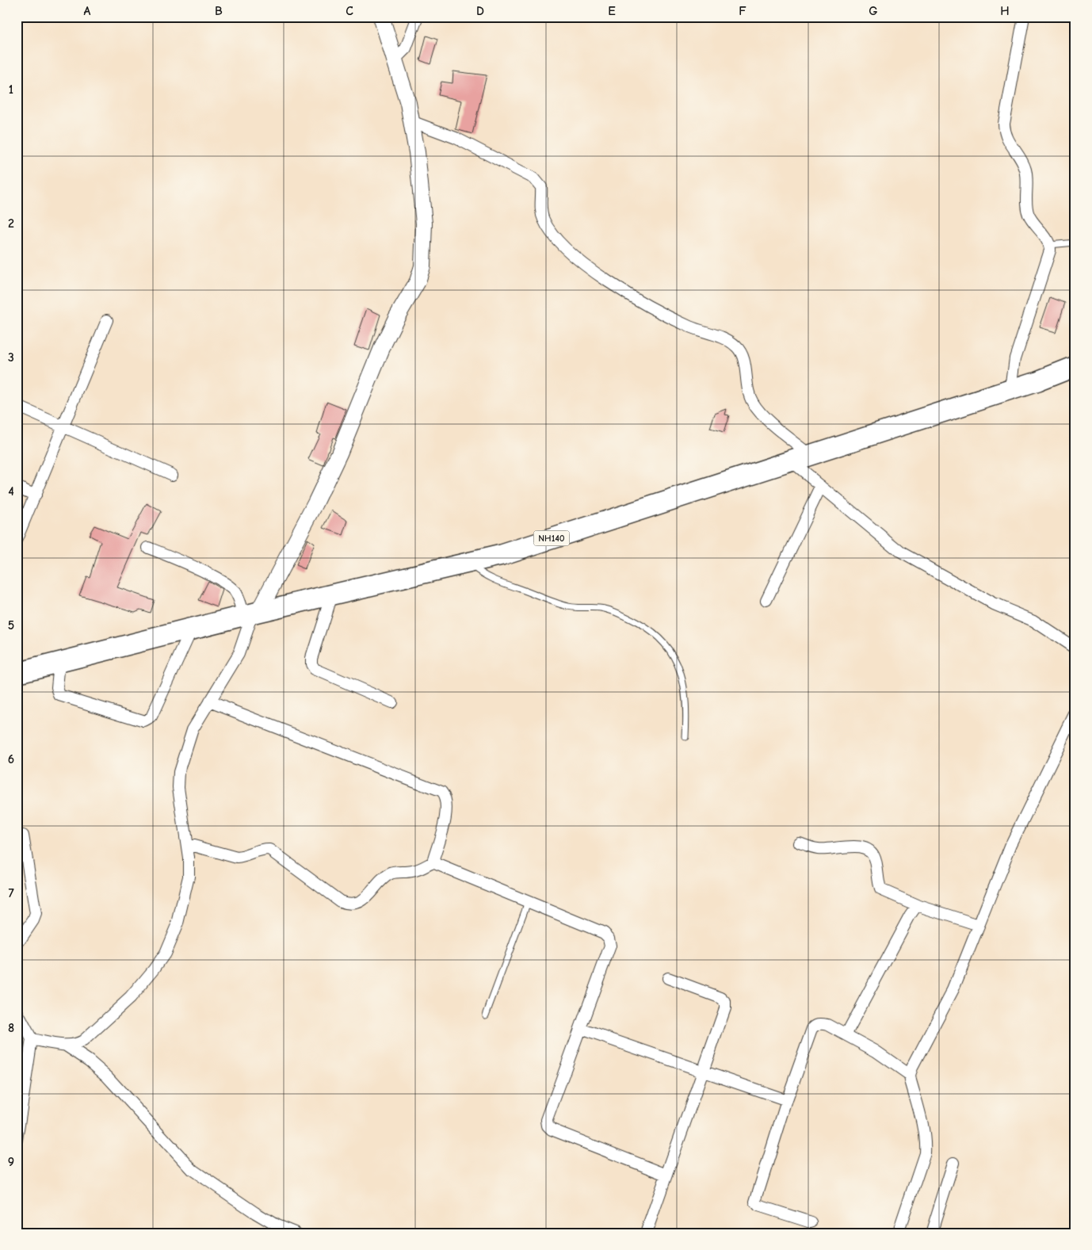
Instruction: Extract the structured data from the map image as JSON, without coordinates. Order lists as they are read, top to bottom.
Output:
{
  "streets": {
    "highway": ["NH140"]
  },
  "grid": {
    "columns": [
      "A",
      "B",
      "C",
      "D",
      "E",
      "F",
      "G",
      "H"
    ],
    "rows": [
      "1",
      "2",
      "3",
      "4",
      "5",
      "6",
      "7",
      "8",
      "9"
    ]
  }
}
